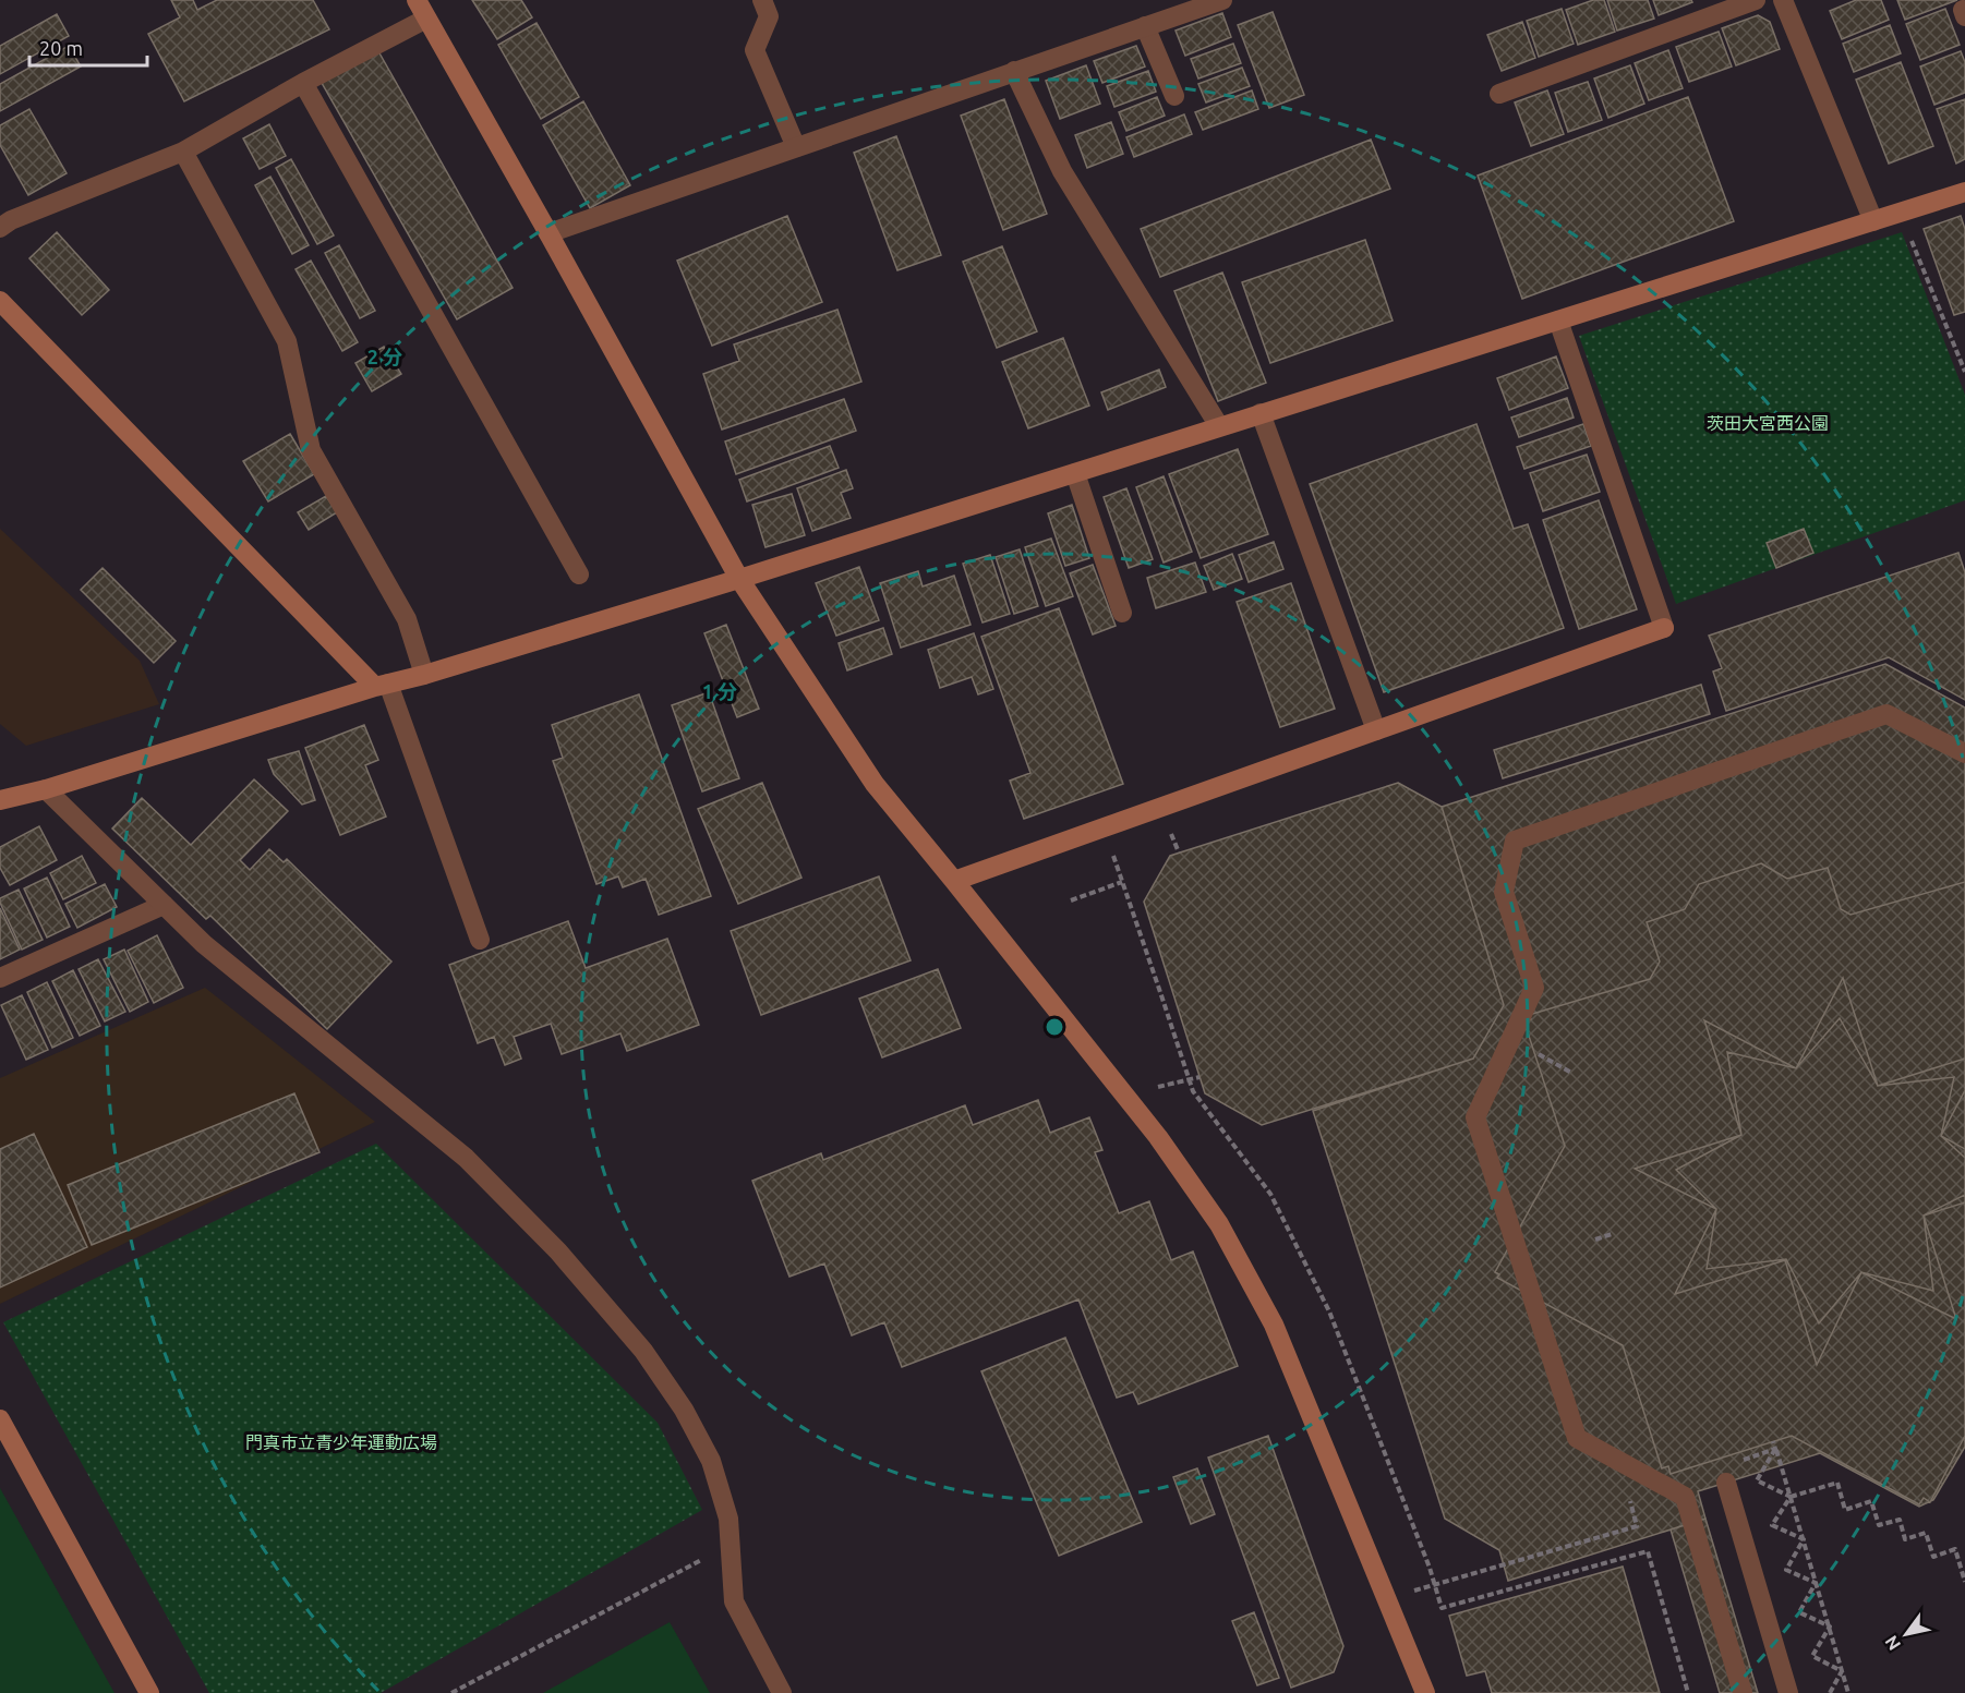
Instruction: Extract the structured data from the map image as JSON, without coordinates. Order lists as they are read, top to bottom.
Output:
{
  "parks": ["茨田大宮西公園", "門真市立青少年運動広場"],
  "scale_bar": "20 m",
  "north": "bottom left",
  "rings": ["2 分", "1 分"]
}
